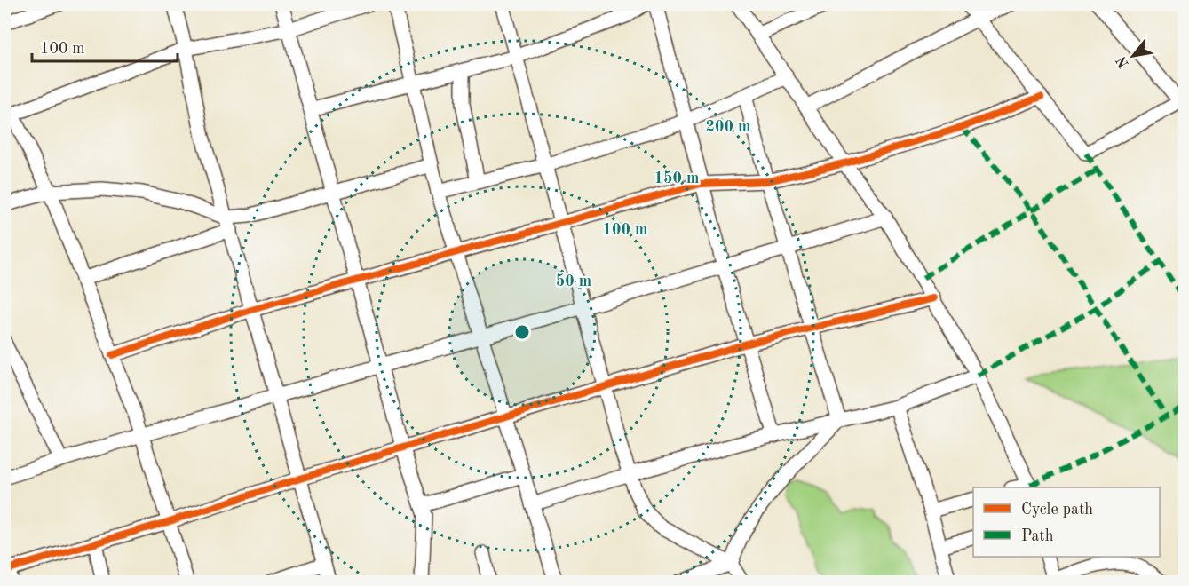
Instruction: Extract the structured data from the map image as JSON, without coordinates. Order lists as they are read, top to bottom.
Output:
{
  "legend": ["Cycle path", "Path"],
  "scale_bar": "100 m",
  "north": "bottom left",
  "rings": [
    "200 m",
    "150 m",
    "100 m",
    "50 m"
  ]
}
